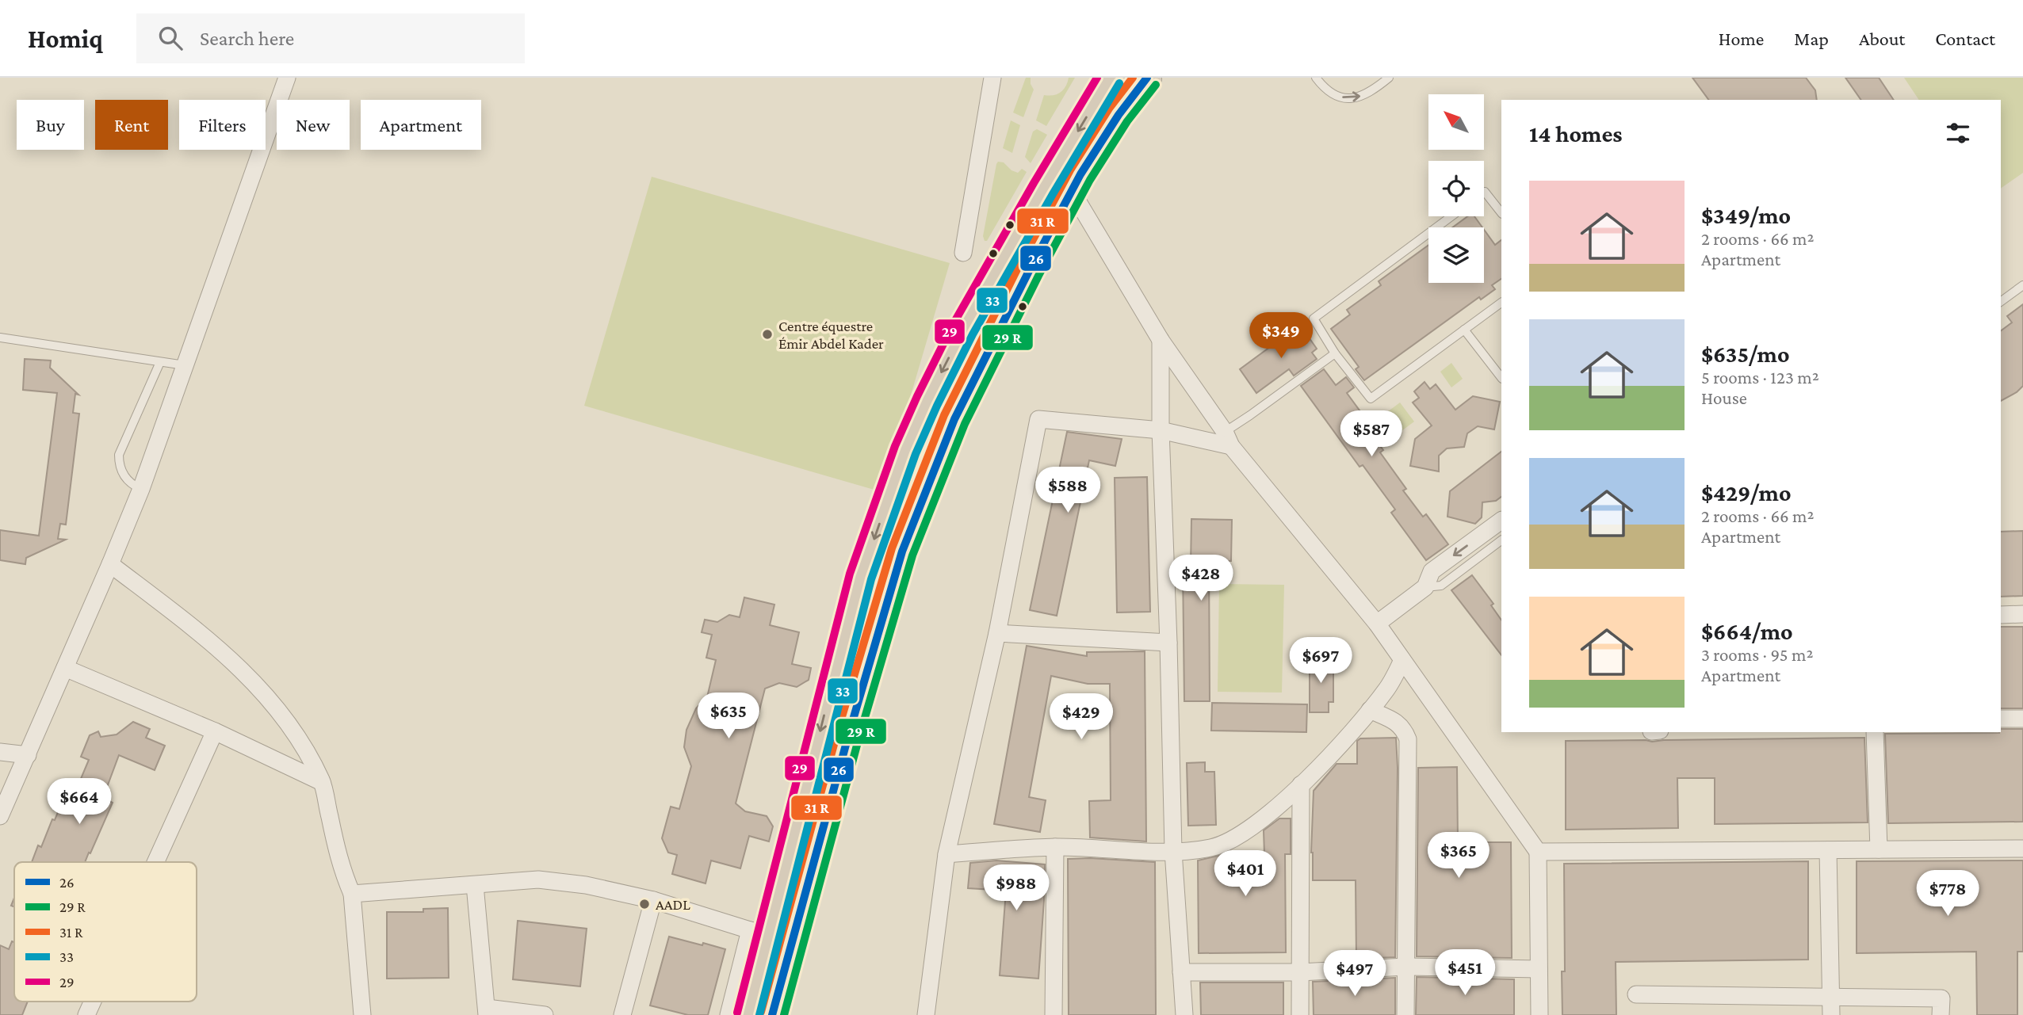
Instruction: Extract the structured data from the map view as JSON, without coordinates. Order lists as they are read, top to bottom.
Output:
{
  "places": ["Centre équestre Émir Abdel Kader", "AADL"],
  "lines": ["transit line 26", "transit line 29", "transit line 33"],
  "legend": [
    "26",
    "29 R",
    "31 R",
    "33",
    "29"
  ],
  "north": "top left",
  "page": {
    "header": "Homiq",
    "search": "Search here",
    "nav": [
      "Home",
      "Map",
      "About",
      "Contact"
    ],
    "chip": [
      "Buy",
      "Rent",
      "Filters",
      "New",
      "Apartment"
    ],
    "heading": "14 homes",
    "list": [
      {
        "name": "$349/mo",
        "note": "2 rooms · 66 m² · Apartment"
      },
      {
        "name": "$635/mo",
        "note": "5 rooms · 123 m² · House"
      },
      {
        "name": "$429/mo",
        "note": "2 rooms · 66 m² · Apartment"
      },
      {
        "name": "$664/mo",
        "note": "3 rooms · 95 m² · Apartment"
      }
    ],
    "price": [
      "$349",
      "$587",
      "$588",
      "$428",
      "$697",
      "$635",
      "$429",
      "$664",
      "$365",
      "$401",
      "$988",
      "$778",
      "$451",
      "$497"
    ]
  }
}
